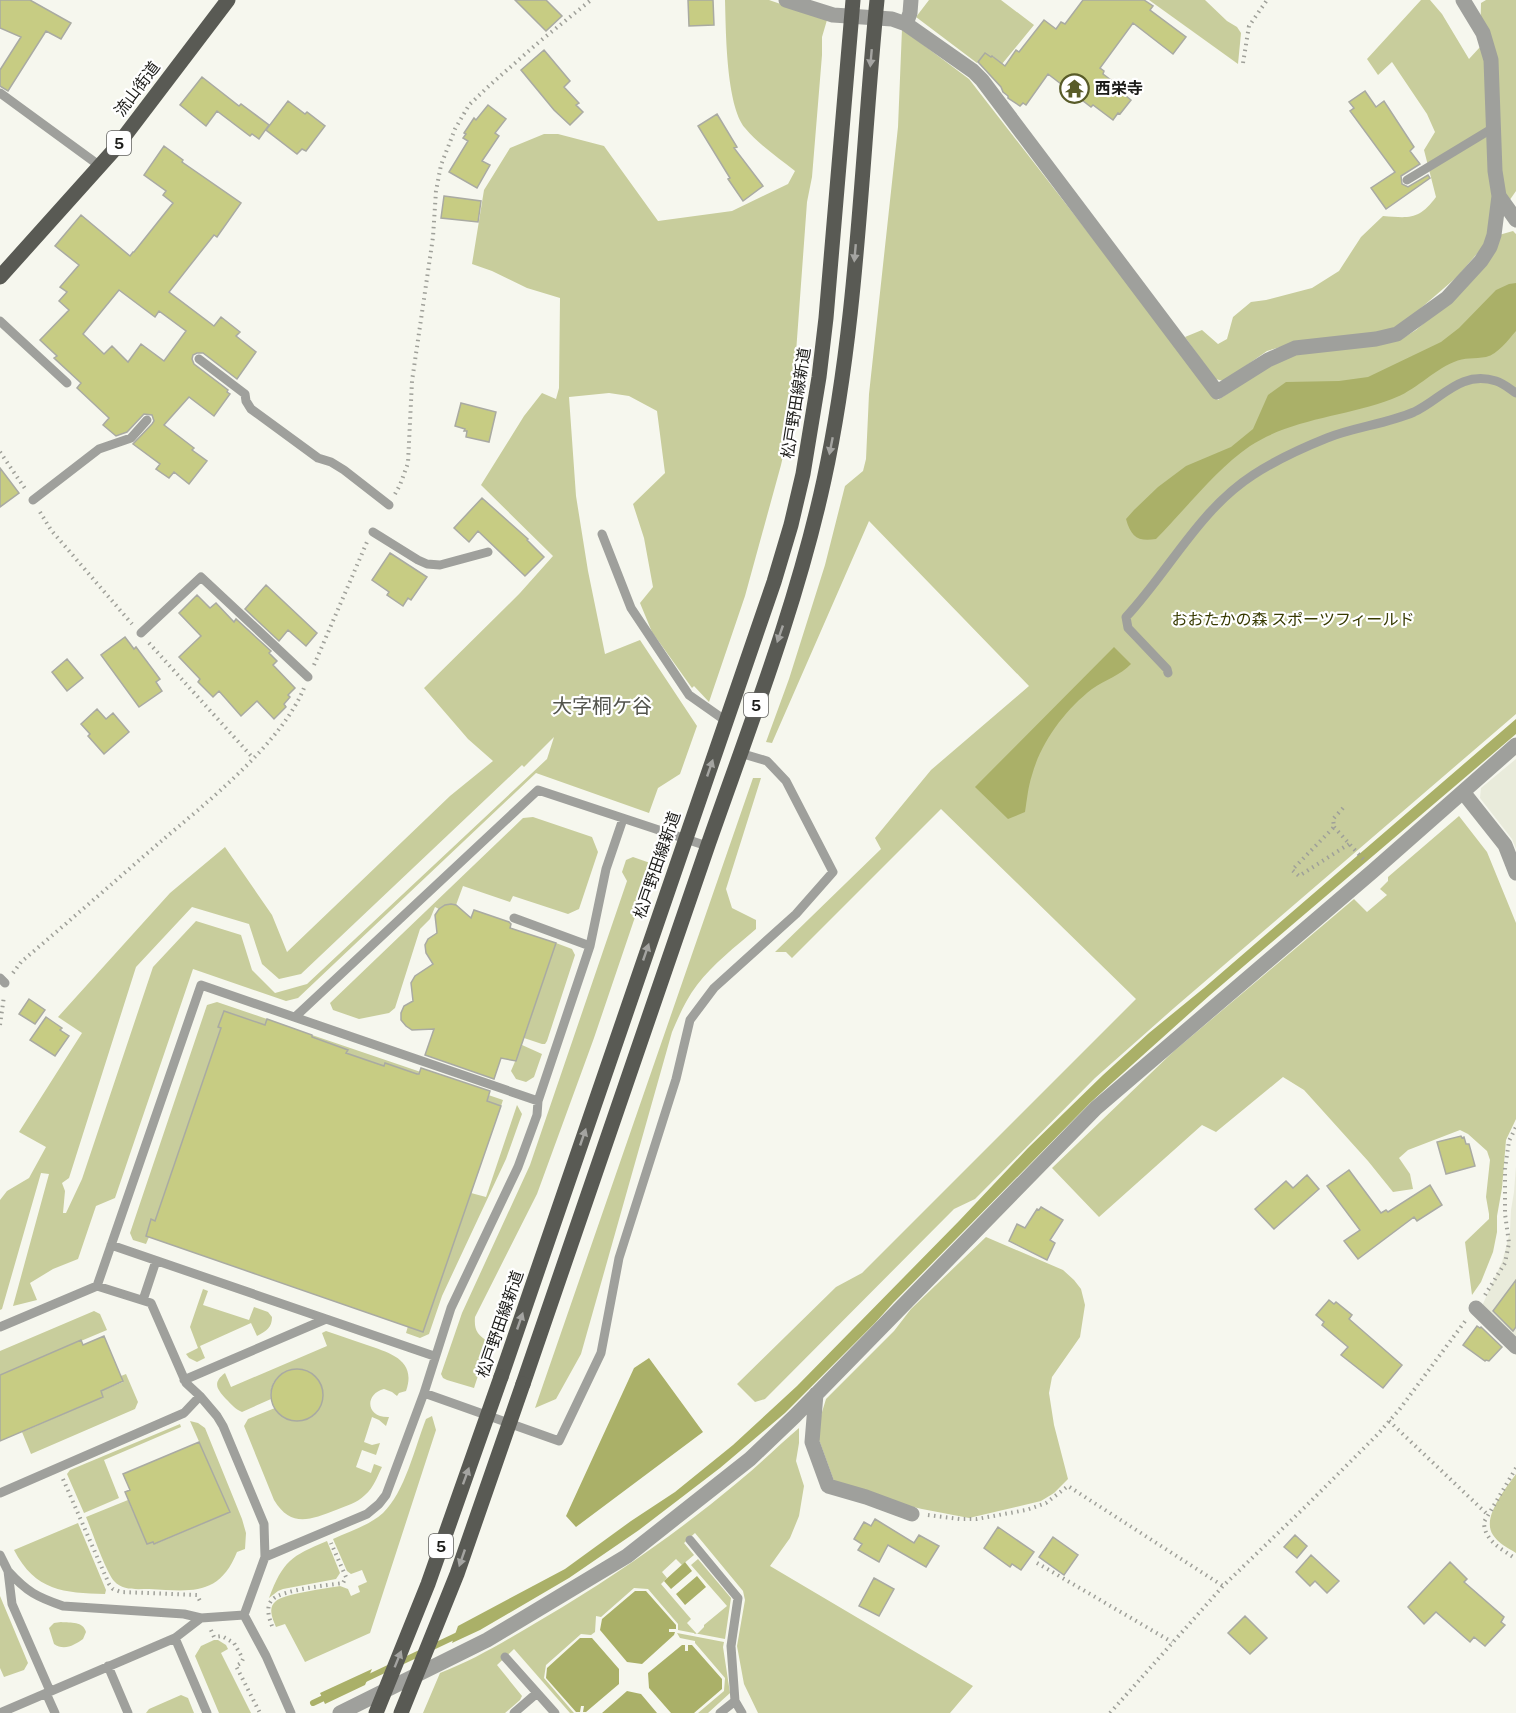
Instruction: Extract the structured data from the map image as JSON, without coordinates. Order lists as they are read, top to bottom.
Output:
{
  "streets": {
    "main road": ["流山街道", "5", "松戸野田線新道"]
  },
  "districts": ["大字桐ケ谷"],
  "parks": ["おおたかの森 スポーツフィールド"],
  "places": {
    "temple": ["西栄寺"]
  }
}
